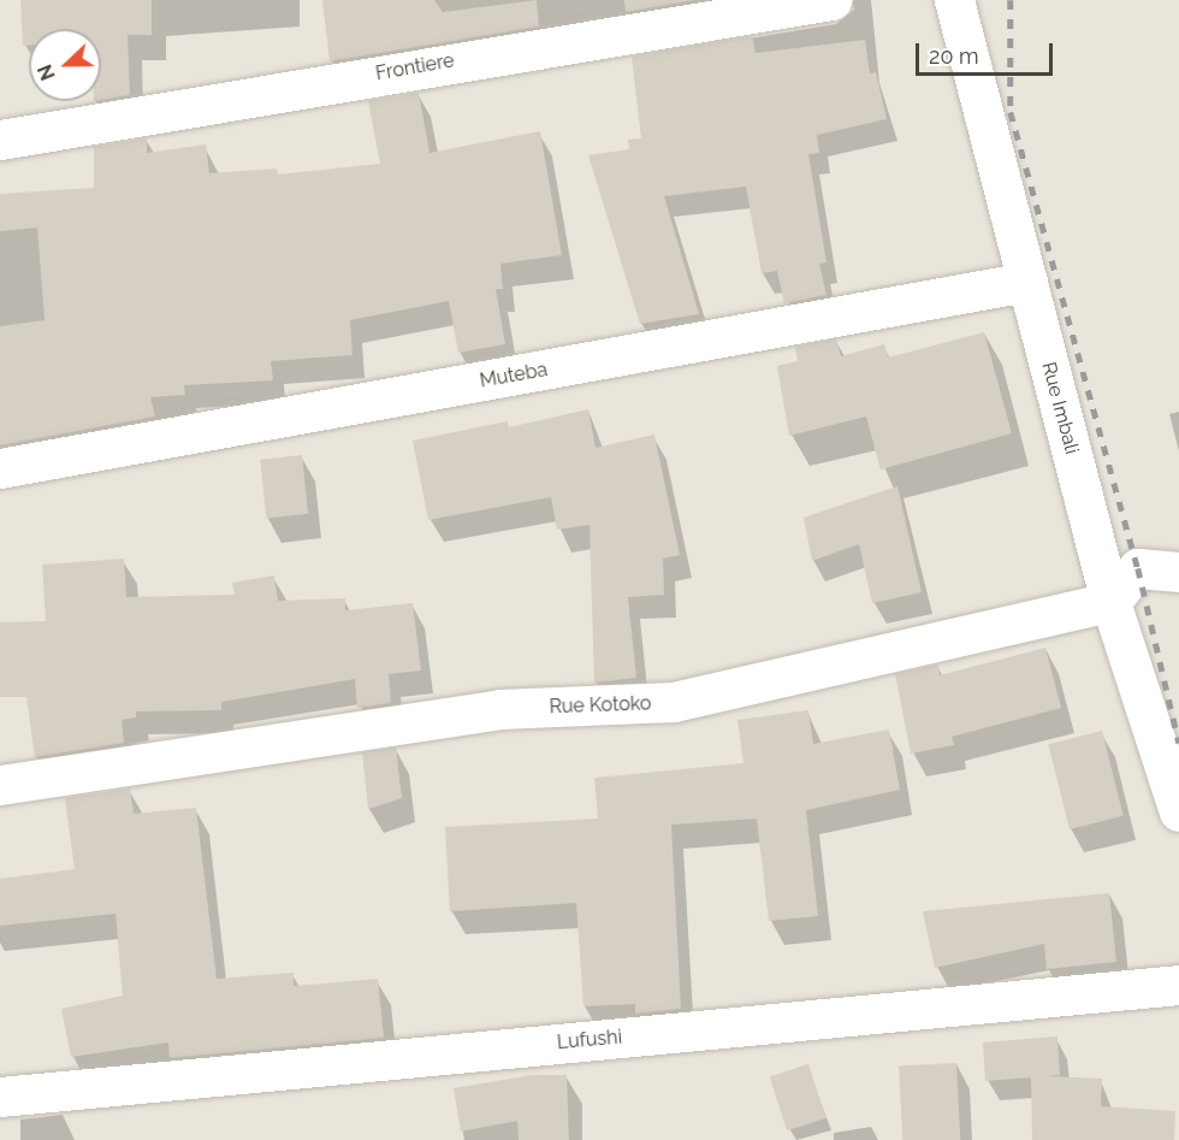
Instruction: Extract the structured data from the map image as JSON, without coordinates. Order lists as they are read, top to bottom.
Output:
{
  "streets": {
    "street": [
      "Frontiere",
      "Muteba",
      "Rue Imbali",
      "Rue Kotoko",
      "Lufushi"
    ]
  },
  "crossings": [
    ["Muteba", "Rue Imbali"],
    ["Rue Imbali", "Rue Kotoko"]
  ],
  "scale_bar": "20 m",
  "north": "left"
}
